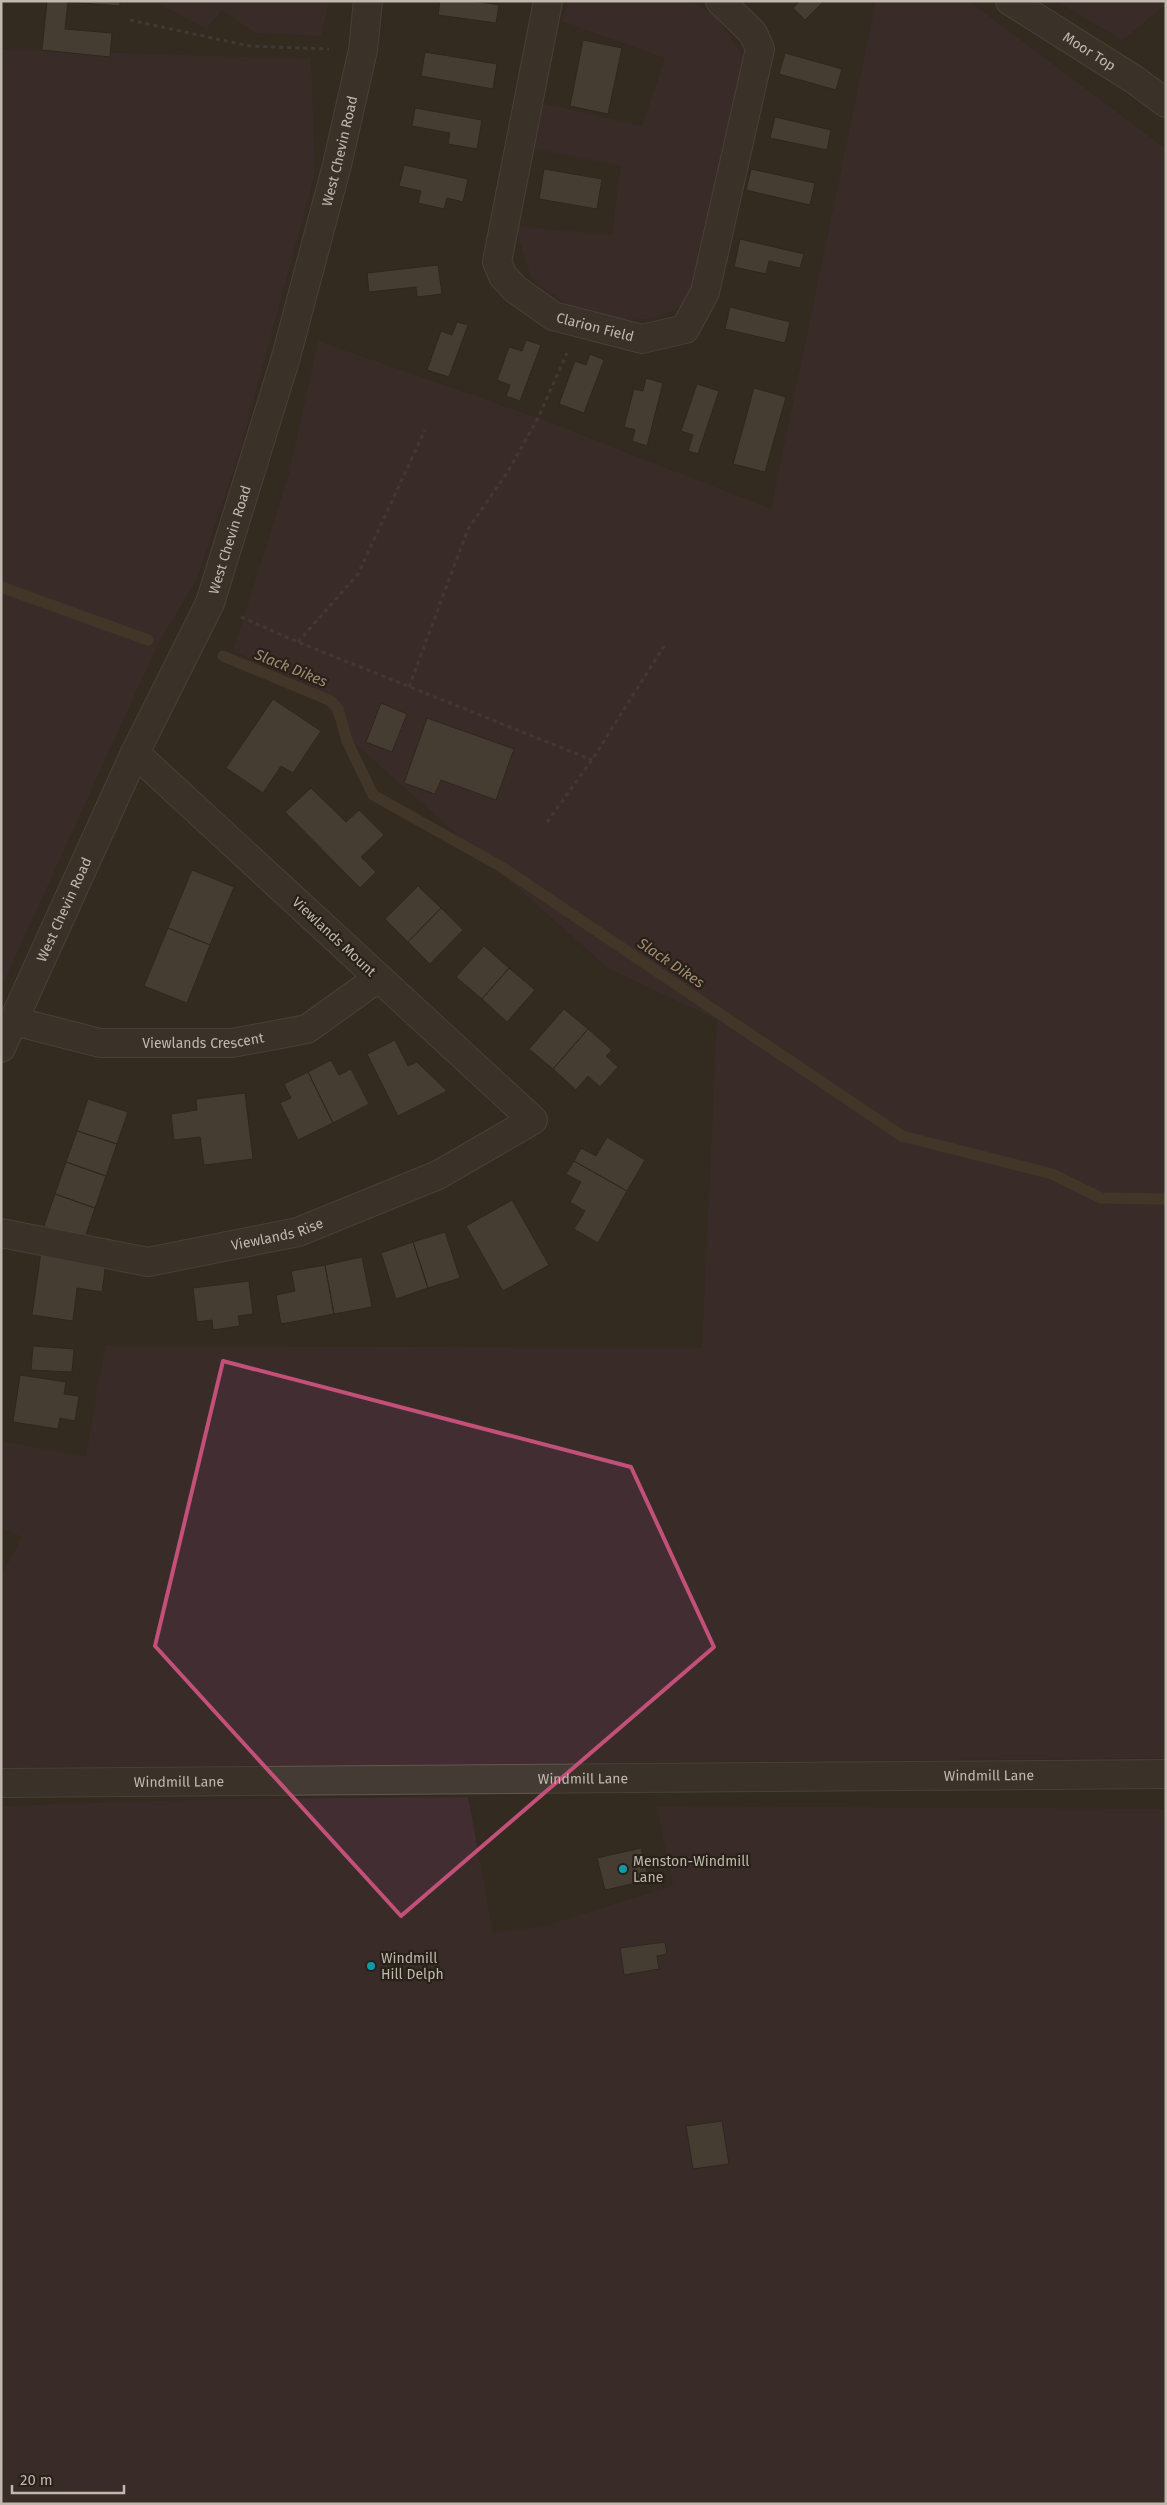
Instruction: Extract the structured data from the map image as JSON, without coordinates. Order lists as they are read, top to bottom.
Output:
{
  "streets": {
    "street": [
      "Moor Top",
      "West Chevin Road",
      "Clarion Field",
      "Viewlands Mount",
      "Viewlands Crescent",
      "Viewlands Rise",
      "Windmill Lane"
    ]
  },
  "crossings": [
    ["West Chevin Road", "Viewlands Mount"],
    ["West Chevin Road", "Viewlands Crescent"],
    ["Viewlands Mount", "Viewlands Crescent"],
    ["Viewlands Mount", "Viewlands Rise"]
  ],
  "water": ["Slack Dikes"],
  "places": ["Menston-Windmill Lane", "Windmill Hill Delph"],
  "scale_bar": "20 m"
}
